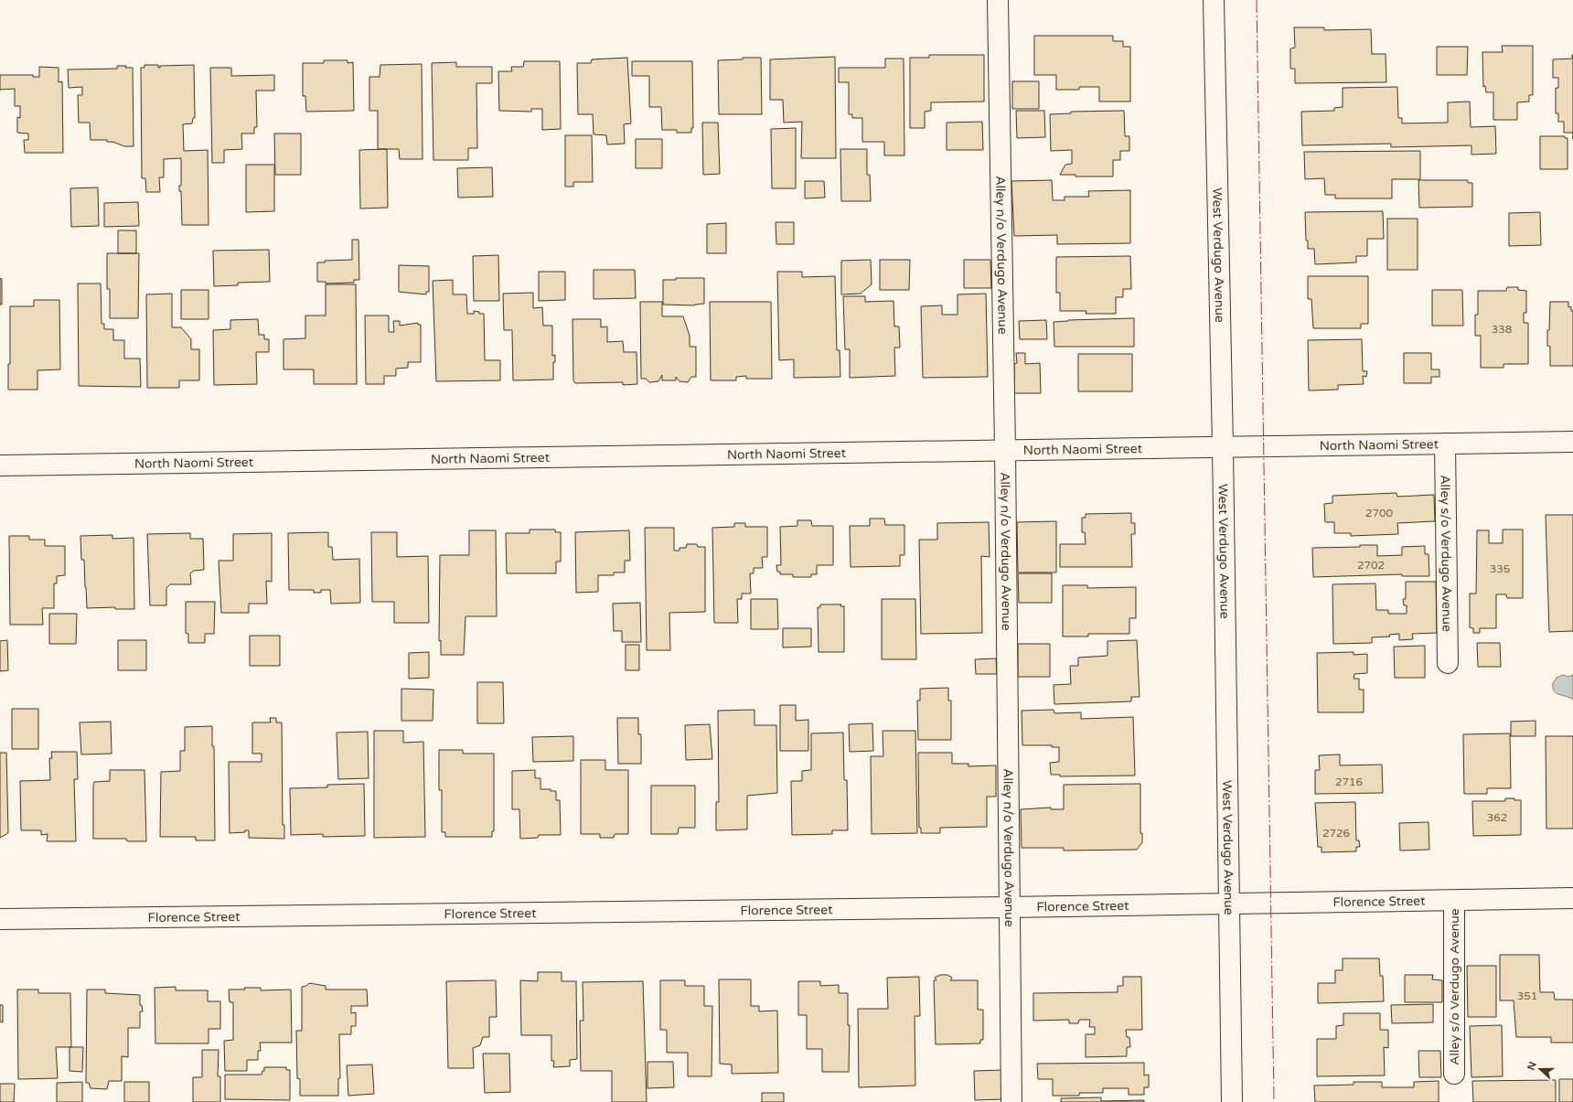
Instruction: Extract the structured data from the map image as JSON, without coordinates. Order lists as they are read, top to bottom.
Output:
{
  "streets": {
    "street": [
      "Alley n/o Verdugo Avenue",
      "West Verdugo Avenue",
      "North Naomi Street",
      "Alley s/o Verdugo Avenue",
      "Florence Street"
    ]
  },
  "crossings": [
    ["Alley n/o Verdugo Avenue", "North Naomi Street"],
    ["Alley n/o Verdugo Avenue", "Florence Street"],
    ["West Verdugo Avenue", "North Naomi Street"],
    ["West Verdugo Avenue", "Florence Street"],
    ["North Naomi Street", "Alley s/o Verdugo Avenue"],
    ["Alley s/o Verdugo Avenue", "Florence Street"]
  ],
  "house_numbers": [
    "338",
    "2700",
    "2702",
    "335",
    "2716",
    "362",
    "2726",
    "351"
  ],
  "north": "left"
}
